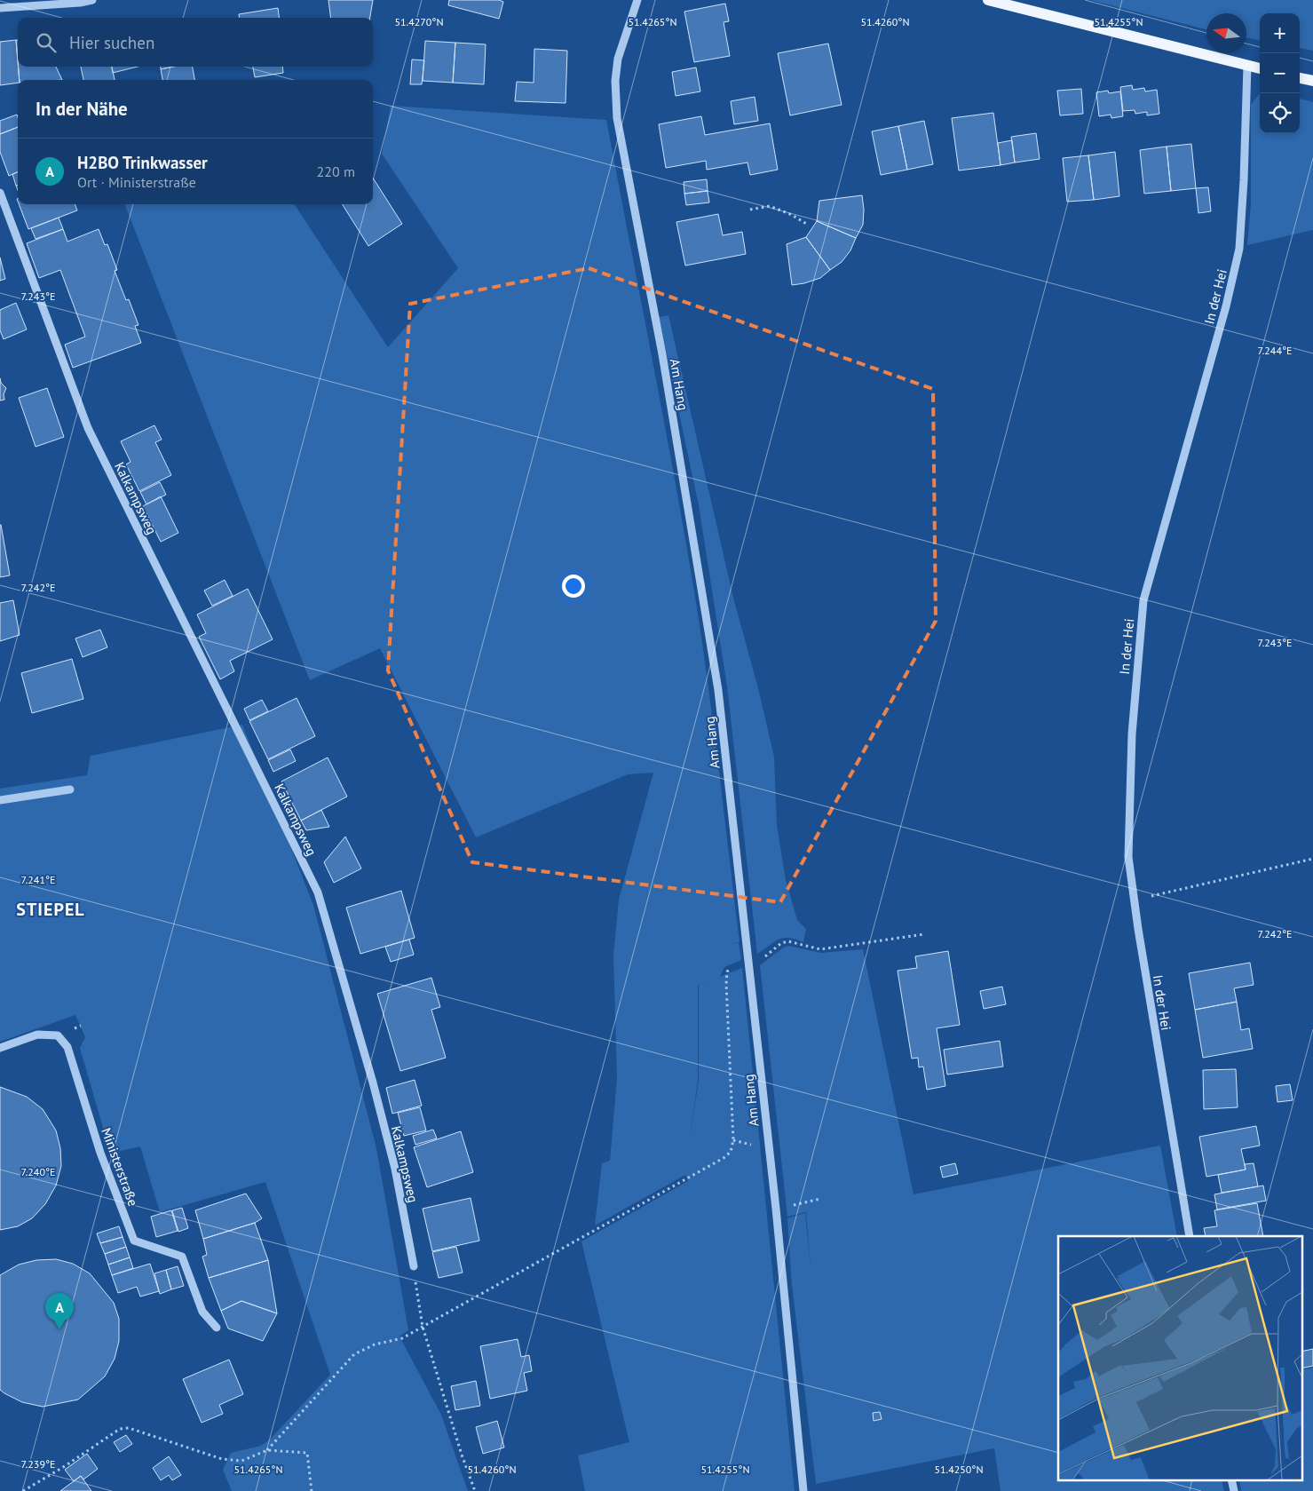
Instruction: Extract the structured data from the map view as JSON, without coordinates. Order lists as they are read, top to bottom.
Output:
{
  "streets": {
    "street": [
      "In der Hei",
      "Am Hang",
      "Kalkampsweg",
      "Ministerstraße"
    ]
  },
  "districts": ["STIEPEL"],
  "north": "left",
  "page": {
    "map_buttons": ["+", "−"],
    "search": "Hier suchen",
    "heading": "In der Nähe",
    "list": [
      {
        "mark": "A",
        "name": "H2BO Trinkwasser",
        "note": "Ort · Ministerstraße",
        "value": "220 m"
      }
    ],
    "pins": "A"
  },
  "coordinates": [
    "51.4270°N",
    "51.4265°N",
    "51.4260°N",
    "51.4255°N",
    "7.243°E",
    "7.244°E",
    "7.242°E",
    "7.241°E",
    "7.240°E",
    "7.239°E",
    "51.4250°N"
  ]
}
